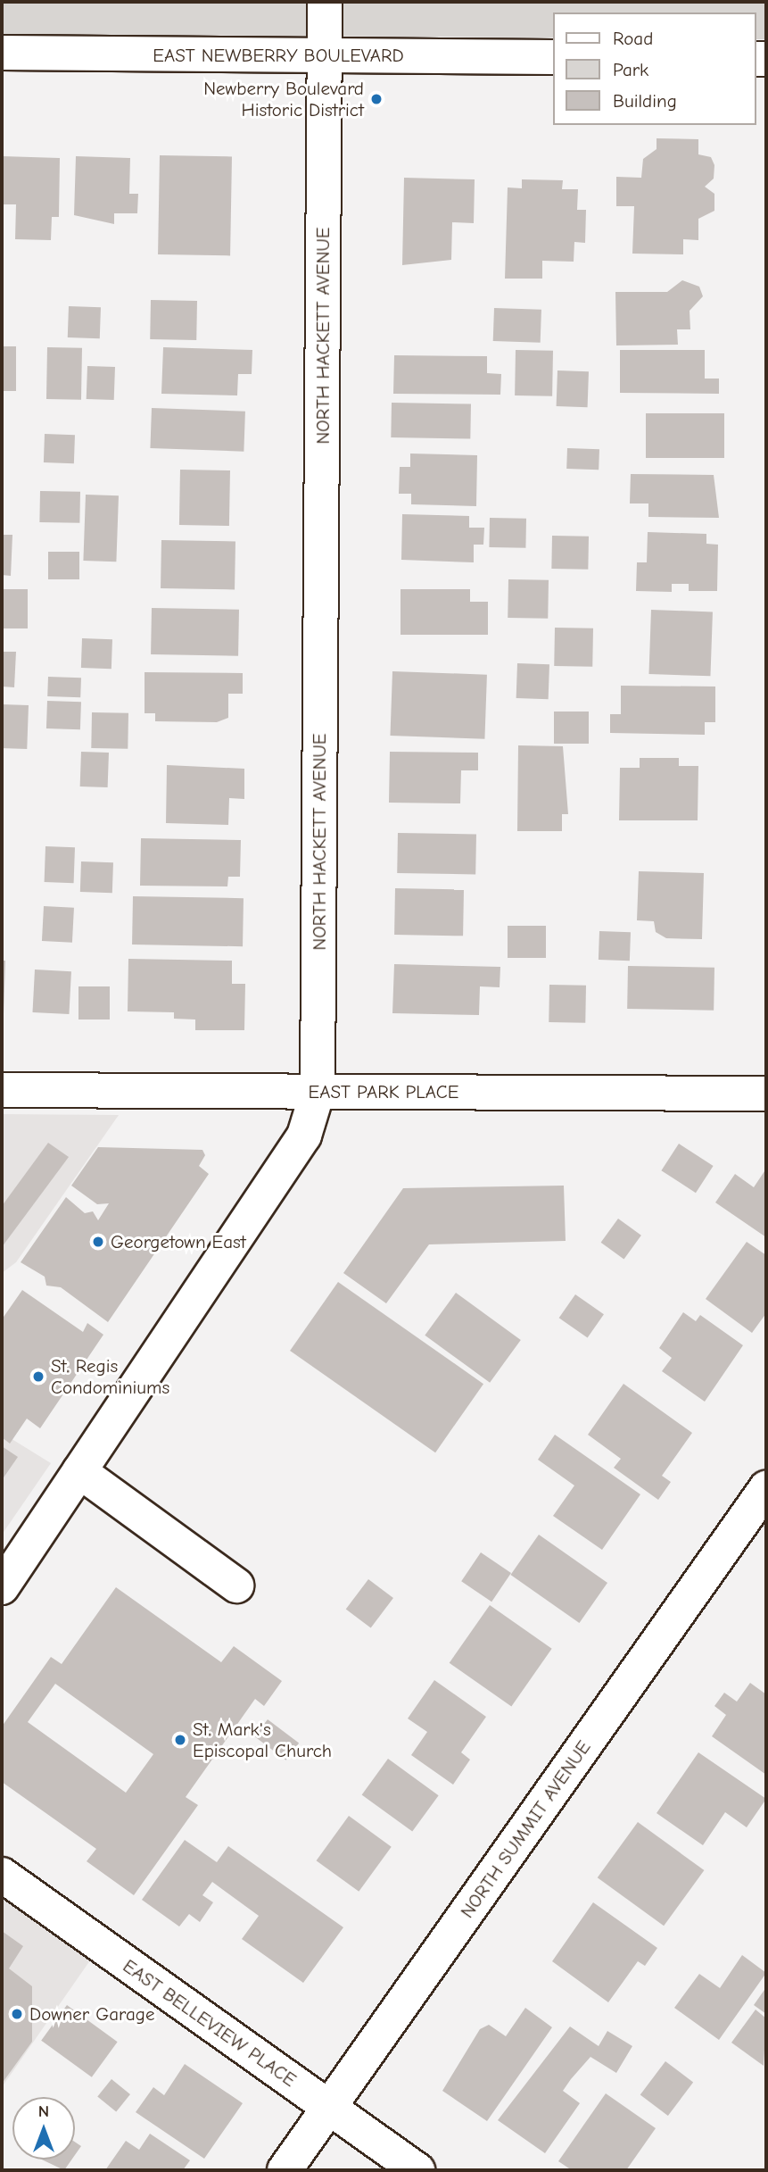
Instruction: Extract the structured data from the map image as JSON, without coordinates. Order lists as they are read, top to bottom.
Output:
{
  "streets": {
    "street": [
      "EAST NEWBERRY BOULEVARD",
      "NORTH HACKETT AVENUE",
      "EAST PARK PLACE",
      "NORTH SUMMIT AVENUE",
      "EAST BELLEVIEW PLACE"
    ]
  },
  "crossings": [
    ["EAST NEWBERRY BOULEVARD", "NORTH HACKETT AVENUE"],
    ["NORTH HACKETT AVENUE", "EAST PARK PLACE"],
    ["NORTH SUMMIT AVENUE", "EAST BELLEVIEW PLACE"]
  ],
  "places": [
    "Newberry Boulevard Historic District",
    "Georgetown East",
    "St. Regis Condominiums",
    "St. Mark's Episcopal Church",
    "Downer Garage"
  ],
  "legend": ["Road", "Park", "Building"],
  "north": "top"
}
